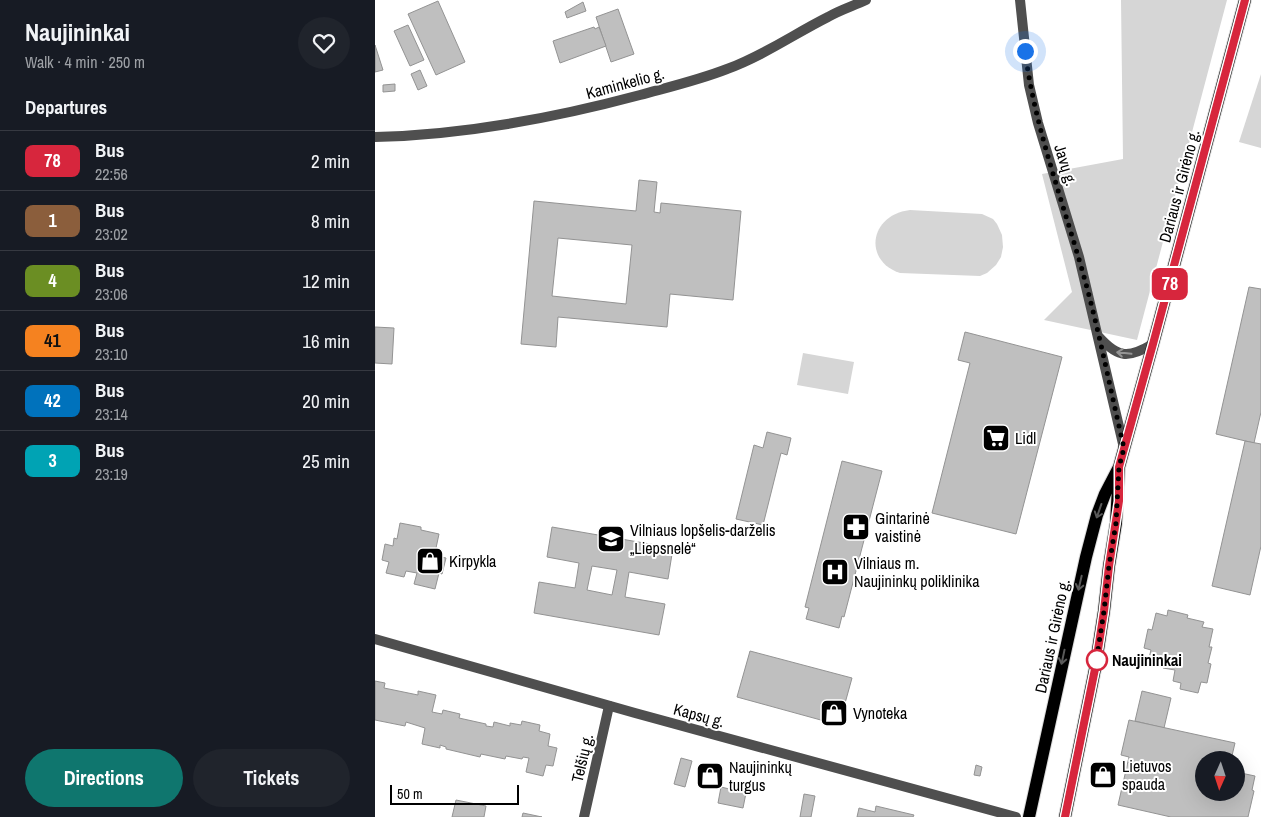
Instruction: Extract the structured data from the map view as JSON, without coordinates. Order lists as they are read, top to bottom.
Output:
{
  "streets": {
    "main road": ["Dariaus ir Girėno g."],
    "street": [
      "Kaminkelio g.",
      "Javų g.",
      "Kapsų g.",
      "Telšių g."
    ]
  },
  "crossings": [
    ["Javų g.", "Dariaus ir Girėno g."],
    ["Kapsų g.", "Telšių g."]
  ],
  "places": {
    "supermarket": ["Lidl"],
    "pharmacy": ["Gintarinė vaistinė"],
    "school or university": ["Vilniaus lopšelis-darželis „Liepsnelė“"],
    "shop": [
      "Kirpykla",
      "Vynoteka",
      "Lietuvos spauda",
      "Naujininkų turgus"
    ],
    "hospital": ["Vilniaus m. Naujininkų poliklinika"],
    "other": ["Naujininkai"]
  },
  "lines": ["bus line 78"],
  "scale_bar": "50 m",
  "north": "bottom",
  "page": {
    "heading": [
      ["Naujininkai", "Walk · 4 min · 250 m"],
      "Departures"
    ],
    "on_map": "78",
    "list": [
      {
        "mark": "78",
        "name": "Bus",
        "note": "22:56",
        "value": "2 min"
      },
      {
        "mark": "1",
        "name": "Bus",
        "note": "23:02",
        "value": "8 min"
      },
      {
        "mark": "4",
        "name": "Bus",
        "note": "23:06",
        "value": "12 min"
      },
      {
        "mark": "41",
        "name": "Bus",
        "note": "23:10",
        "value": "16 min"
      },
      {
        "mark": "42",
        "name": "Bus",
        "note": "23:14",
        "value": "20 min"
      },
      {
        "mark": "3",
        "name": "Bus",
        "note": "23:19",
        "value": "25 min"
      }
    ],
    "buttons": ["Directions", "Tickets"],
    "scale": "50 m"
  }
}
